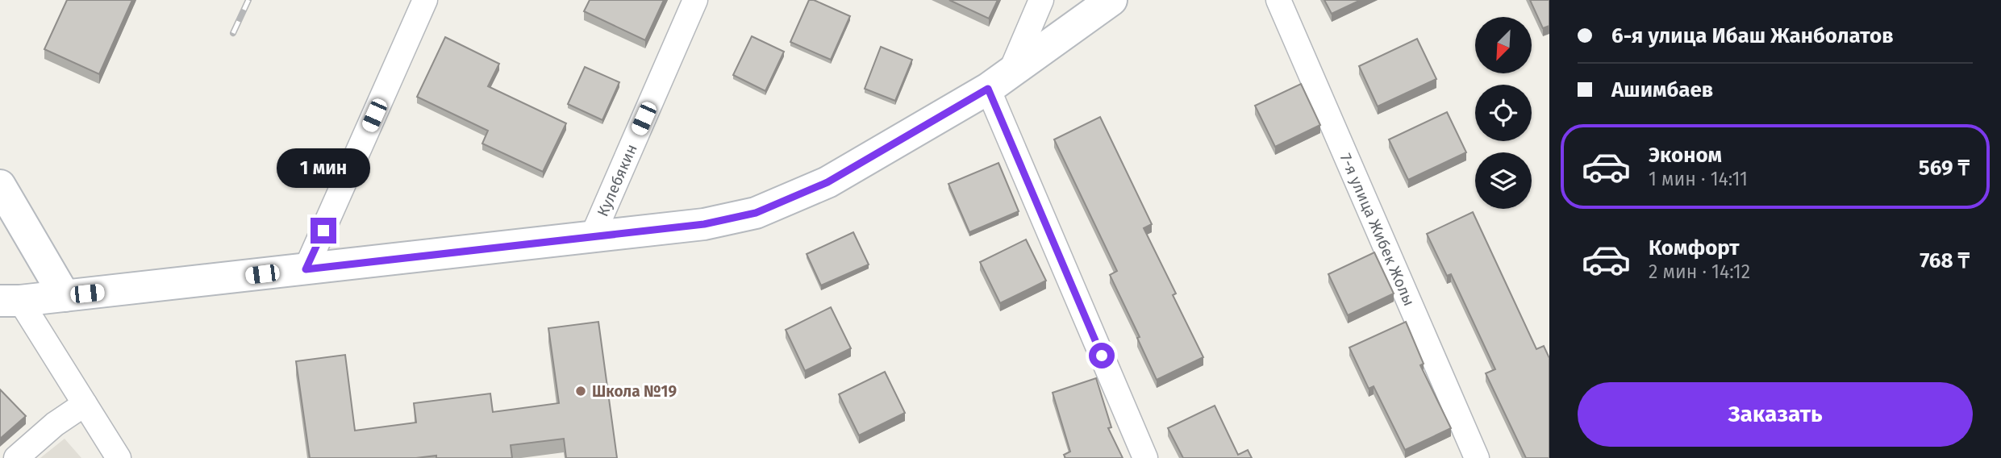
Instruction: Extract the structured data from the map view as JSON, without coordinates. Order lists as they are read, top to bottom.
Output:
{
  "streets": {
    "street": ["Кулебякин", "7-я улица Жибек Жолы"]
  },
  "places": ["Школа №19"],
  "north": "bottom left",
  "page": {
    "banner": ["6-я улица Ибаш Жанболатов", "Ашимбаев"],
    "list": [
      {
        "name": "Эконом",
        "note": "1 мин · 14:11",
        "value": "569 ₸"
      },
      {
        "name": "Комфорт",
        "note": "2 мин · 14:12",
        "value": "768 ₸"
      }
    ],
    "bubble": "1 мин",
    "buttons": "Заказать"
  }
}
